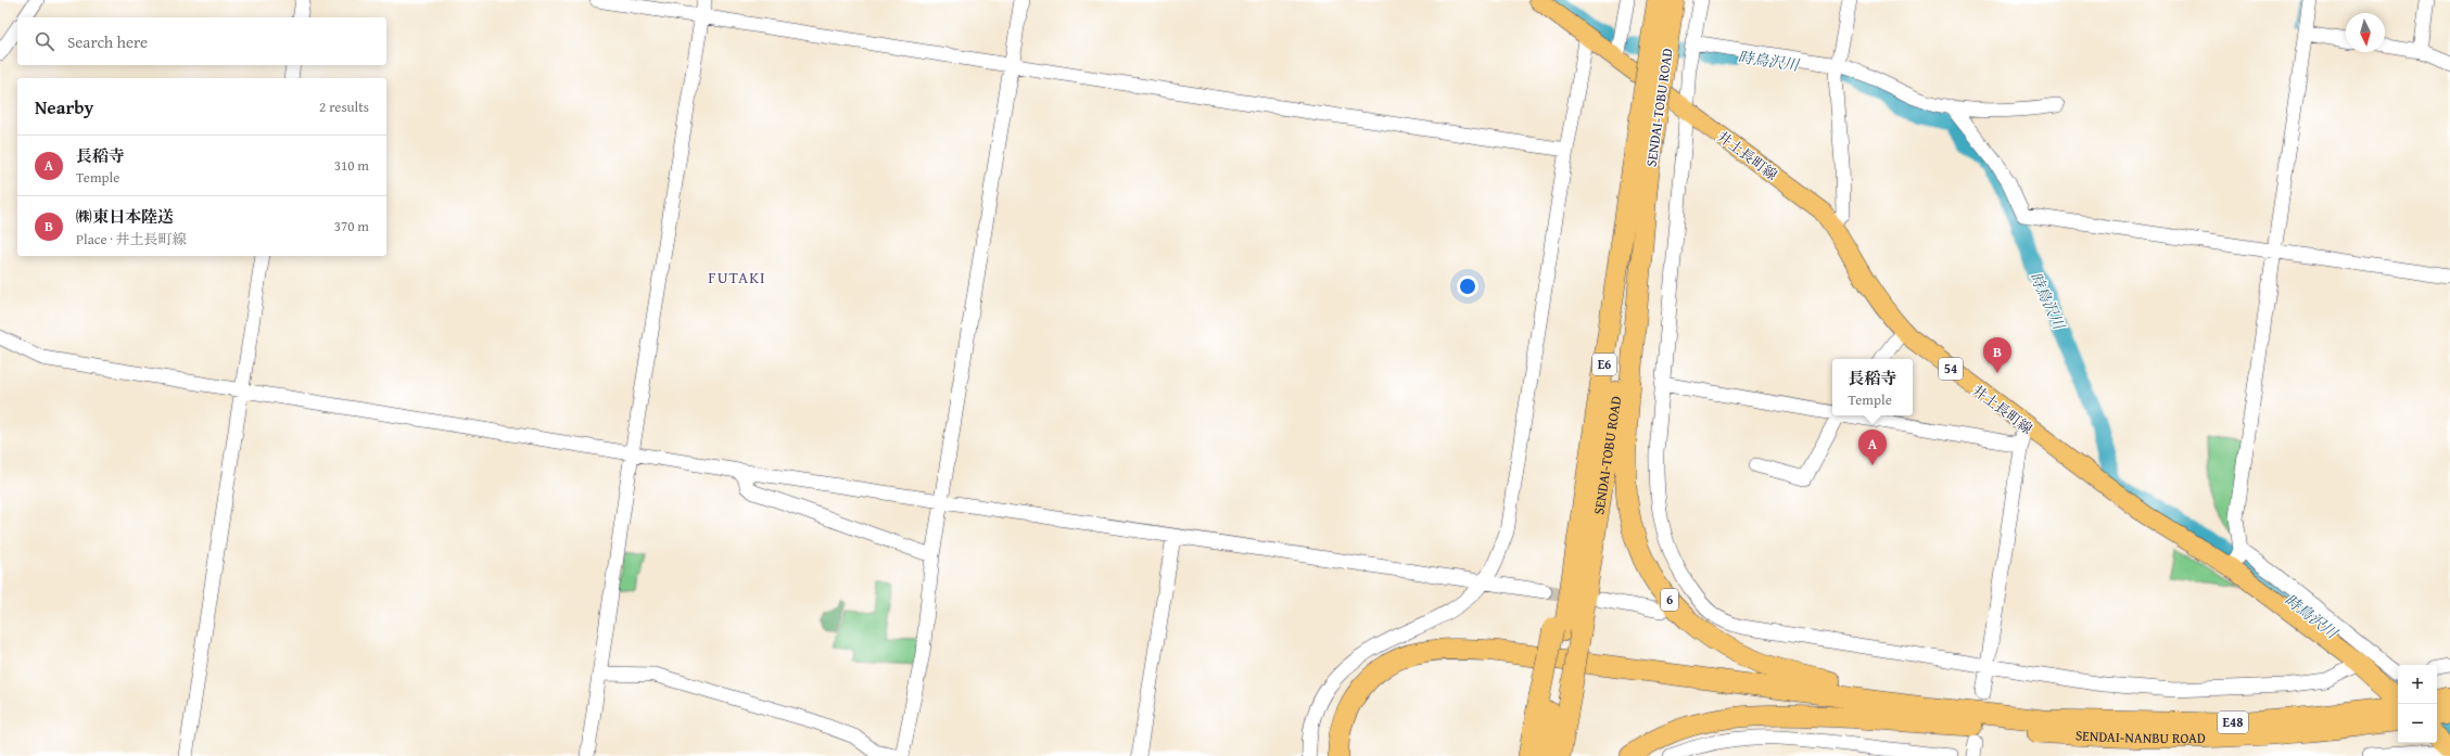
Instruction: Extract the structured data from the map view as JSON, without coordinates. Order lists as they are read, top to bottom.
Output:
{
  "streets": {
    "highway": [
      "SENDAI-TOBU ROAD",
      "E6",
      "6",
      "E48",
      "SENDAI-NANBU ROAD"
    ],
    "main road": ["井土長町線", "54"]
  },
  "crossings": [
    ["SENDAI-TOBU ROAD", "6"],
    ["井土長町線", "SENDAI-NANBU ROAD"],
    ["6", "SENDAI-NANBU ROAD"]
  ],
  "districts": ["FUTAKI"],
  "water": ["時鳥沢川"],
  "north": "bottom",
  "page": {
    "search": "Search here",
    "heading": ["Nearby", "2 results"],
    "list": [
      {
        "mark": "A",
        "name": "長稻寺",
        "note": "Temple",
        "value": "310 m"
      },
      {
        "mark": "B",
        "name": "㈱東日本陸送",
        "note": "Place · 井土長町線",
        "value": "370 m"
      }
    ],
    "pins": ["B", "A"],
    "popup": ["長稻寺", "Temple"],
    "map_buttons": ["+", "−"]
  }
}
